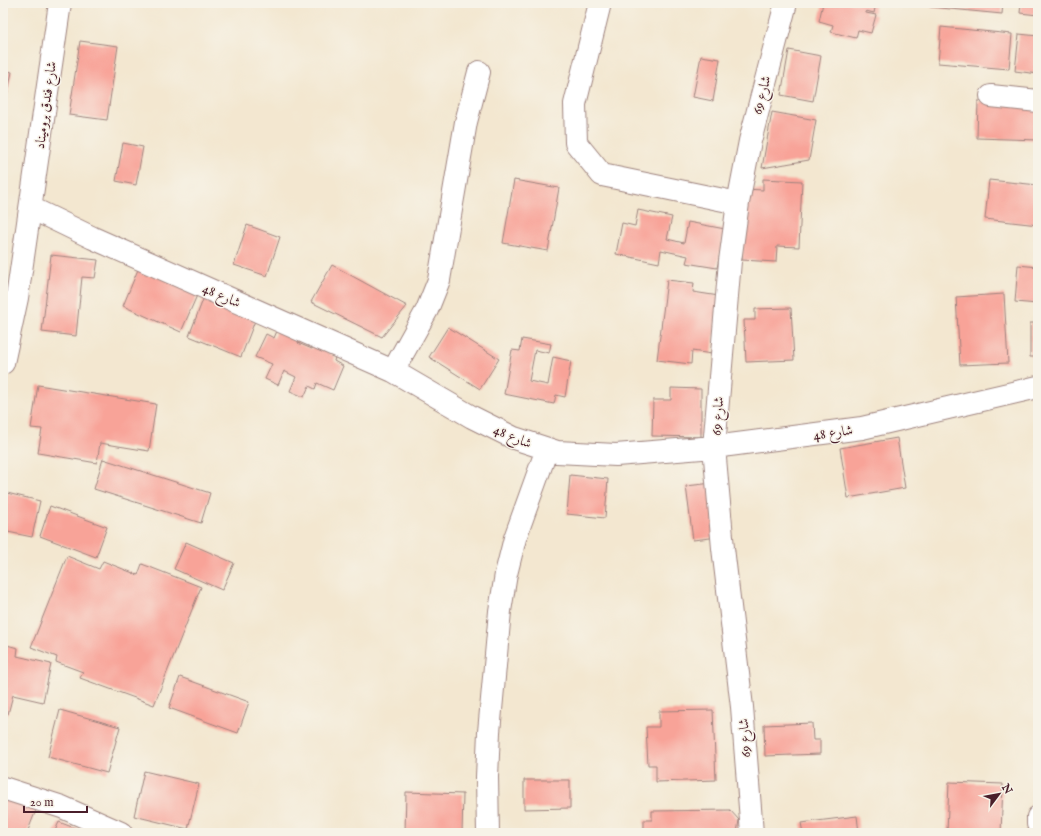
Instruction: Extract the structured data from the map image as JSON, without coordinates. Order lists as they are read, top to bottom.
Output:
{
  "streets": {
    "street": ["شارع 69", "شارع فندق بروميناد", "شارع 48"]
  },
  "crossings": [
    ["شارع 69", "شارع 48"],
    ["شارع فندق بروميناد", "شارع 48"]
  ],
  "scale_bar": "20 m",
  "north": "top right"
}
